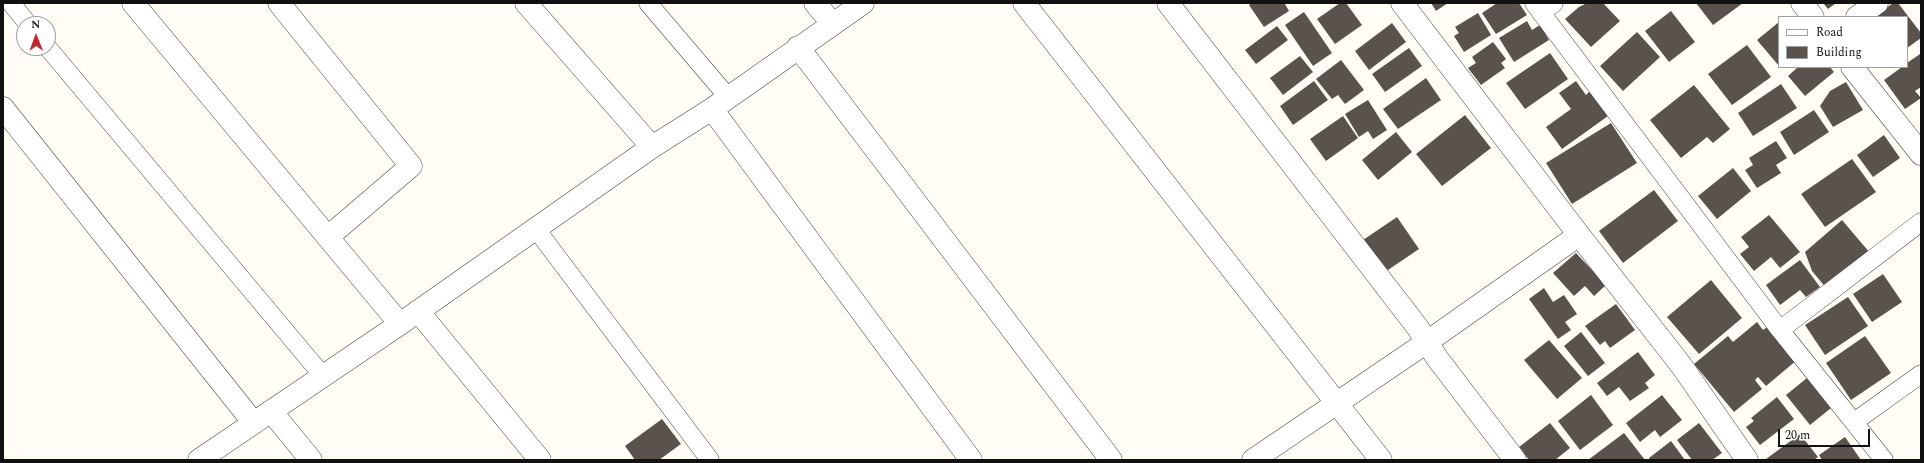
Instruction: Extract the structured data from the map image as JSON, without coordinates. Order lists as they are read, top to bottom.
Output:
{
  "legend": ["Road", "Building"],
  "scale_bar": "20 m",
  "north": "top"
}
